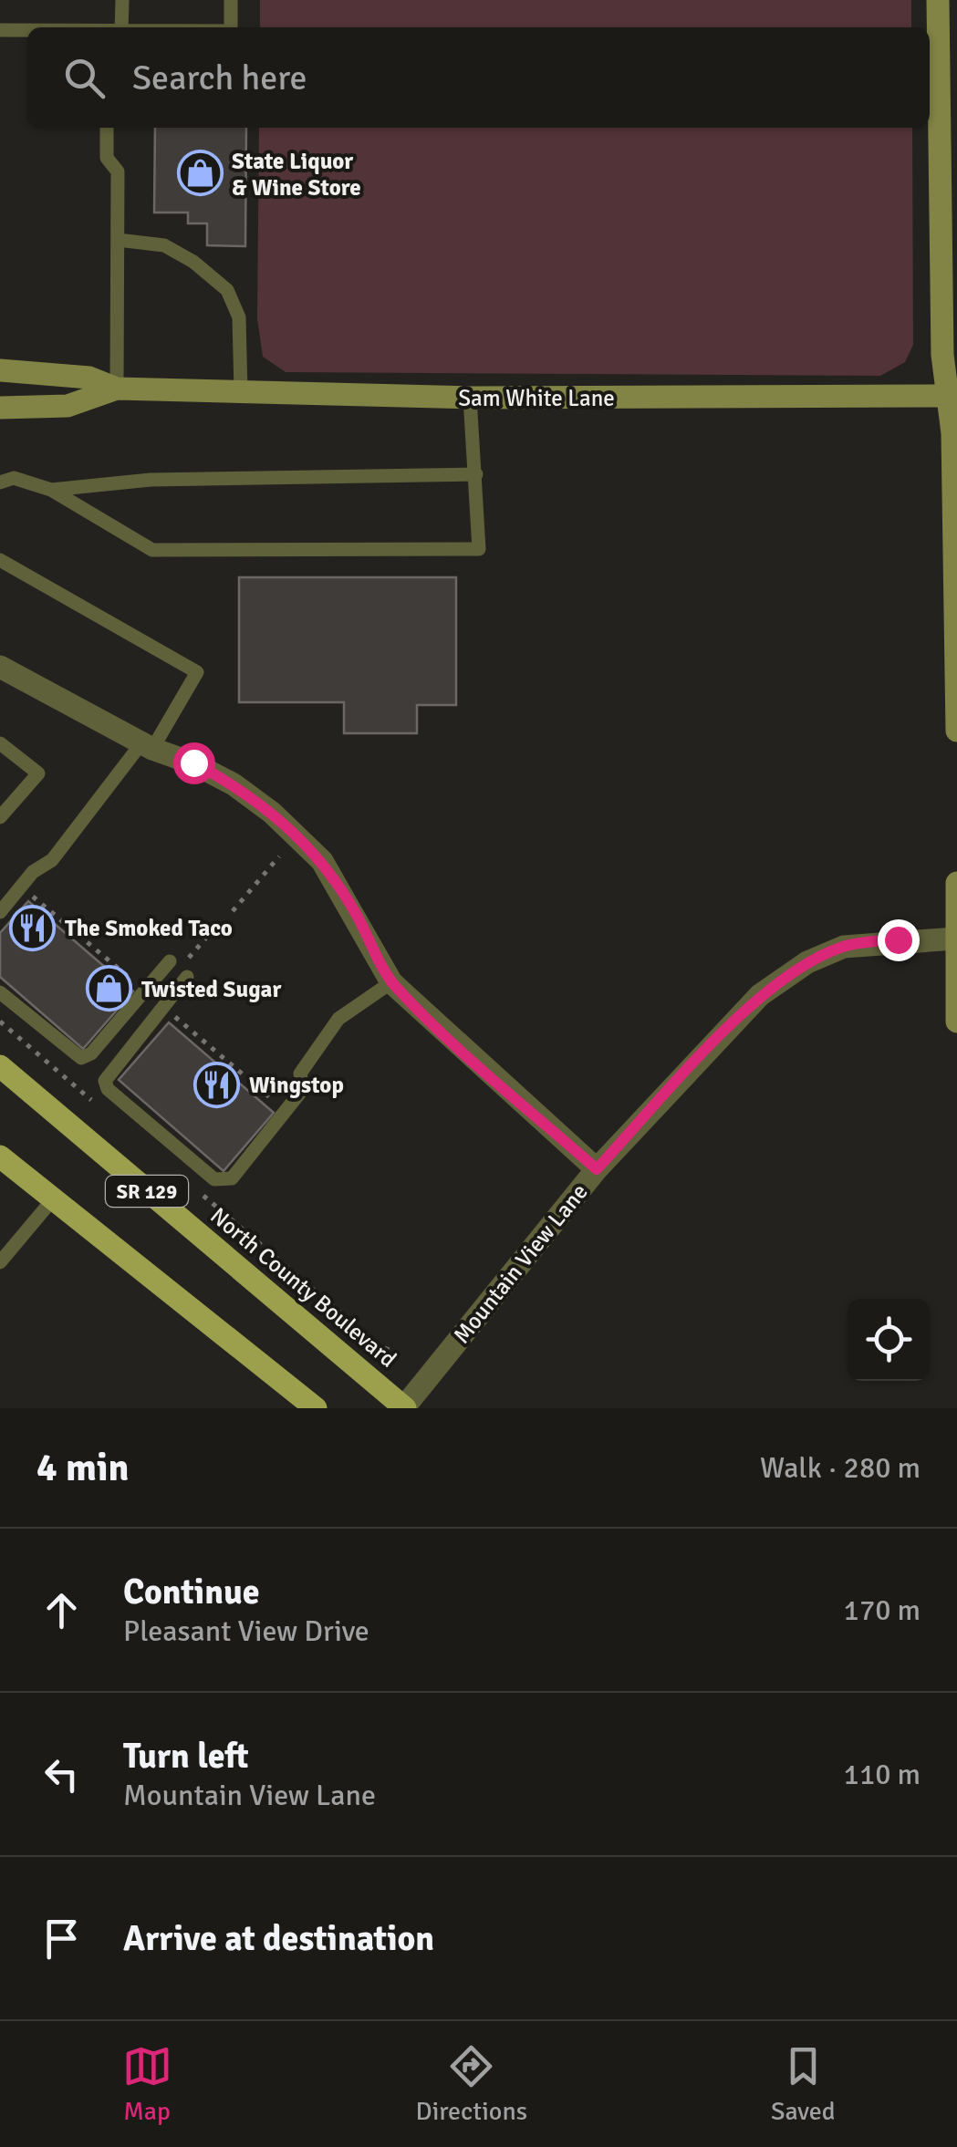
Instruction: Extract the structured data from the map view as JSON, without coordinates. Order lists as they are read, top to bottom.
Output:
{
  "streets": {
    "main road": ["SR 129", "North County Boulevard"],
    "street": ["Sam White Lane", "Mountain View Lane"]
  },
  "crossings": [
    ["Mountain View Lane", "North County Boulevard"]
  ],
  "places": {
    "shop": ["State Liquor & Wine Store", "Twisted Sugar"],
    "restaurant": ["The Smoked Taco", "Wingstop"]
  },
  "page": {
    "search": "Search here",
    "heading": ["4 min", "Walk · 280 m"],
    "list": [
      ["Continue", "Pleasant View Drive", "170 m"],
      ["Turn left", "Mountain View Lane", "110 m"],
      "Arrive at destination"
    ],
    "nav": ["Map", "Directions", "Saved"]
  }
}
